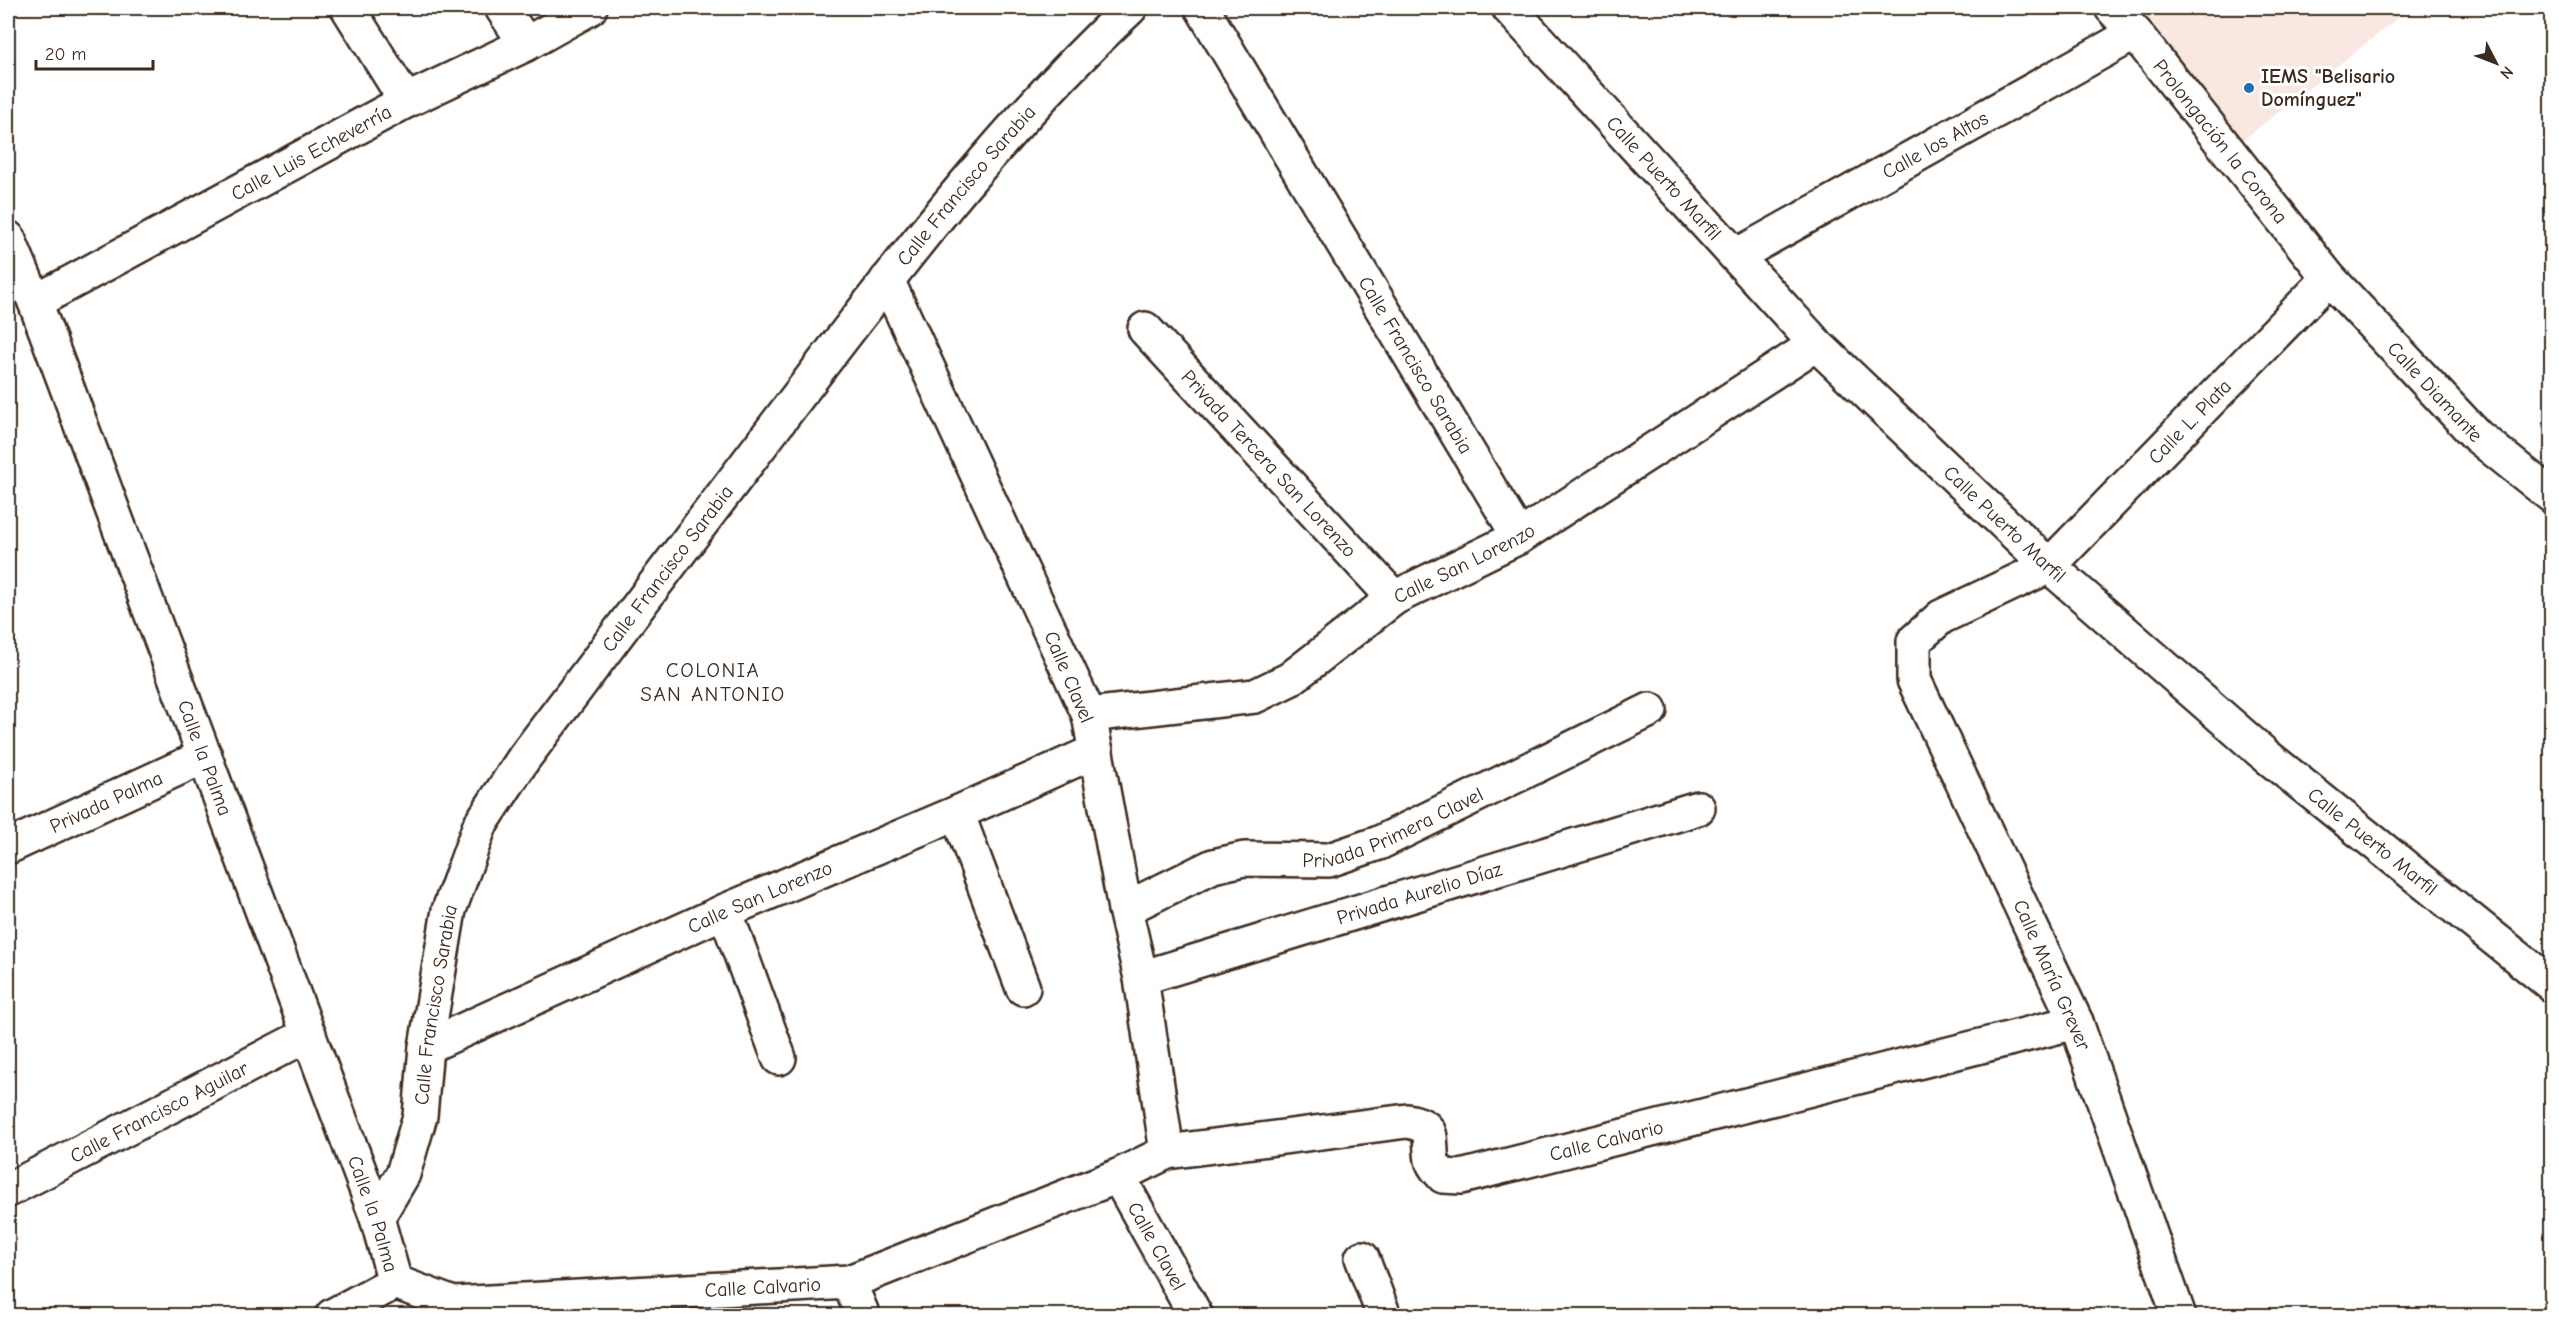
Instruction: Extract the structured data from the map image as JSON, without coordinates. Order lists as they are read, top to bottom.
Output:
{
  "streets": {
    "street": [
      "Prolongación la Corona",
      "Calle los Altos",
      "Calle Luis Echeverría",
      "Calle Puerto Marfil",
      "Calle Francisco Sarabia",
      "Calle Diamante",
      "Calle L. Plata",
      "Privada Tercera San Lorenzo",
      "Calle San Lorenzo",
      "Calle Clavel",
      "Calle la Palma",
      "Privada Palma",
      "Privada Primera Clavel",
      "Privada Aurelio Díaz",
      "Calle María Grever",
      "Calle Francisco Aguilar",
      "Calle Calvario"
    ]
  },
  "crossings": [
    ["Prolongación la Corona", "Calle los Altos"],
    ["Prolongación la Corona", "Calle Diamante"],
    ["Prolongación la Corona", "Calle L. Plata"],
    ["Calle los Altos", "Calle Puerto Marfil"],
    ["Calle Luis Echeverría", "Calle la Palma"],
    ["Calle Puerto Marfil", "Calle L. Plata"],
    ["Calle Puerto Marfil", "Calle San Lorenzo"],
    ["Calle Puerto Marfil", "Calle María Grever"],
    ["Calle Francisco Sarabia", "Calle San Lorenzo"],
    ["Calle Francisco Sarabia", "Calle Clavel"],
    ["Calle Francisco Sarabia", "Calle la Palma"],
    ["Calle Diamante", "Calle L. Plata"],
    ["Calle L. Plata", "Calle María Grever"],
    ["Privada Tercera San Lorenzo", "Calle San Lorenzo"],
    ["Calle San Lorenzo", "Calle Clavel"],
    ["Calle Clavel", "Privada Primera Clavel"],
    ["Calle Clavel", "Privada Aurelio Díaz"],
    ["Calle Clavel", "Calle Calvario"],
    ["Calle la Palma", "Privada Palma"],
    ["Calle la Palma", "Calle Francisco Aguilar"],
    ["Calle la Palma", "Calle Calvario"],
    ["Calle María Grever", "Calle Calvario"]
  ],
  "districts": ["COLONIA SAN ANTONIO"],
  "places": ["IEMS \"Belisario Domínguez\""],
  "scale_bar": "20 m",
  "north": "bottom right"
}
